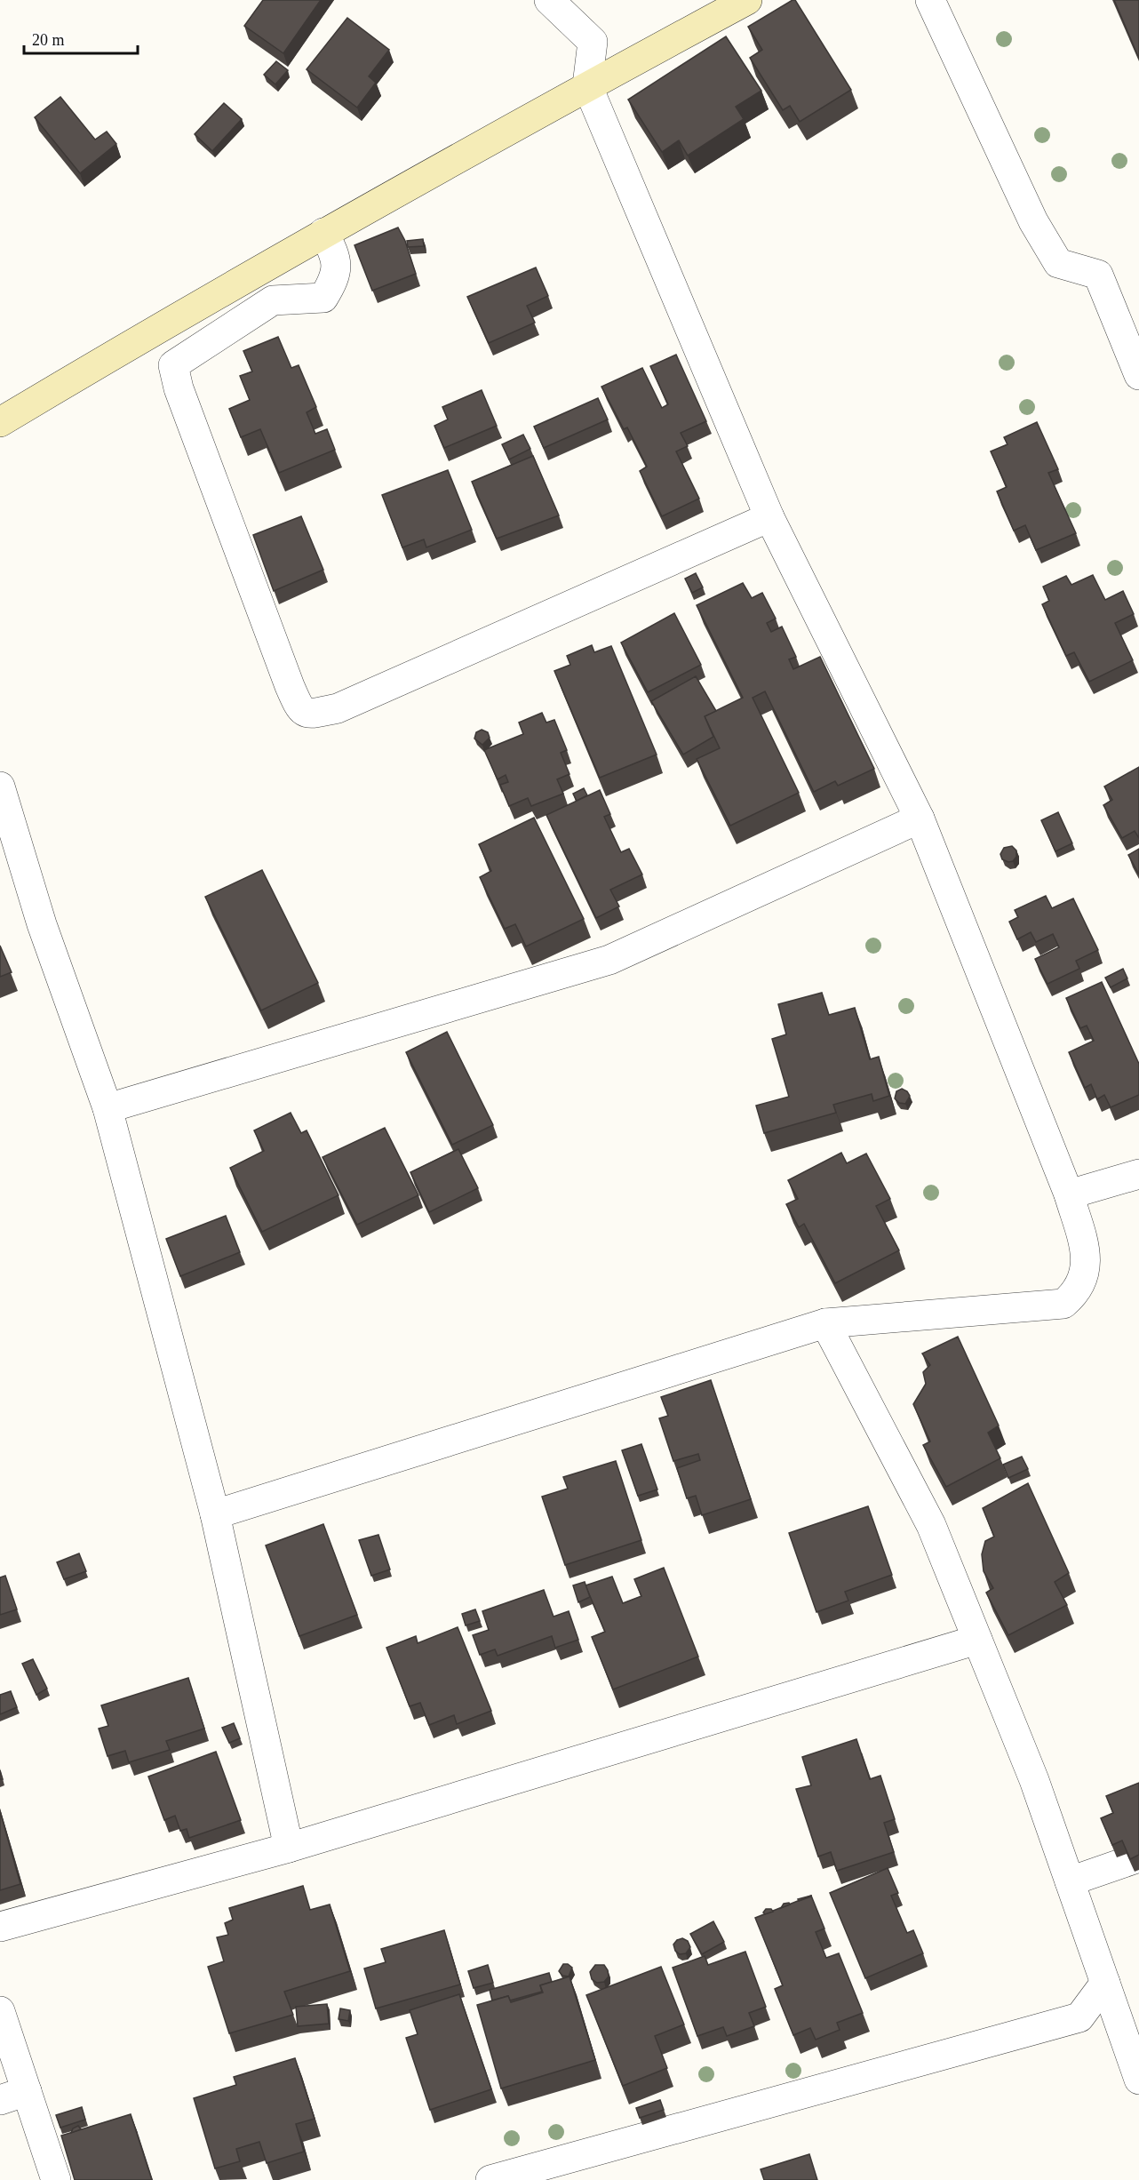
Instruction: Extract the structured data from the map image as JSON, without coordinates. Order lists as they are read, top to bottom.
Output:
{
  "scale_bar": "20 m"
}
